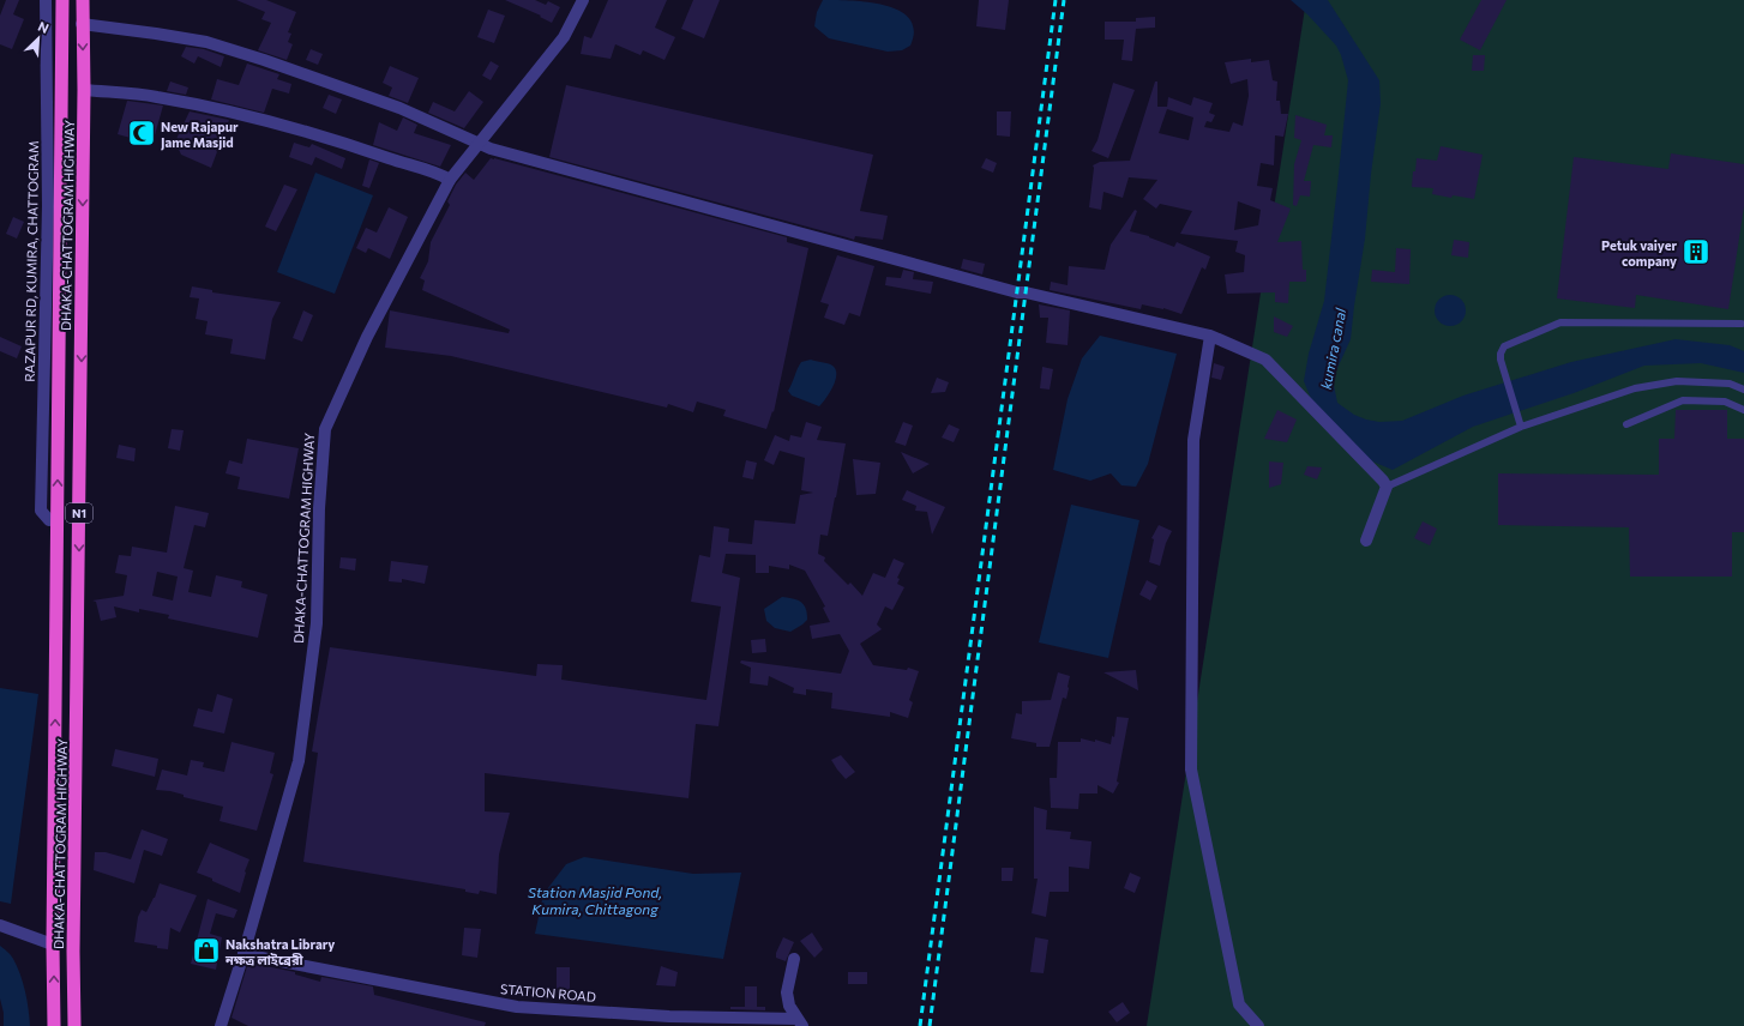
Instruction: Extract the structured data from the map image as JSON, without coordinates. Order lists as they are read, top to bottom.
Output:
{
  "streets": {
    "highway": ["DHAKA-CHATTOGRAM HIGHWAY", "N1"],
    "street": ["RAZAPUR RD, KUMIRA, CHATTOGRAM", "STATION ROAD"]
  },
  "crossings": [
    ["DHAKA-CHATTOGRAM HIGHWAY", "STATION ROAD"]
  ],
  "water": ["kumira canal", "Station Masjid Pond, Kumira, Chittagong"],
  "places": {
    "mosque": ["New Rajapur Jame Masjid"],
    "building": ["Petuk vaiyer company"],
    "shop": ["Nakshatra Library নক্ষত্র লাইব্রেরী"]
  },
  "north": "top right"
}
